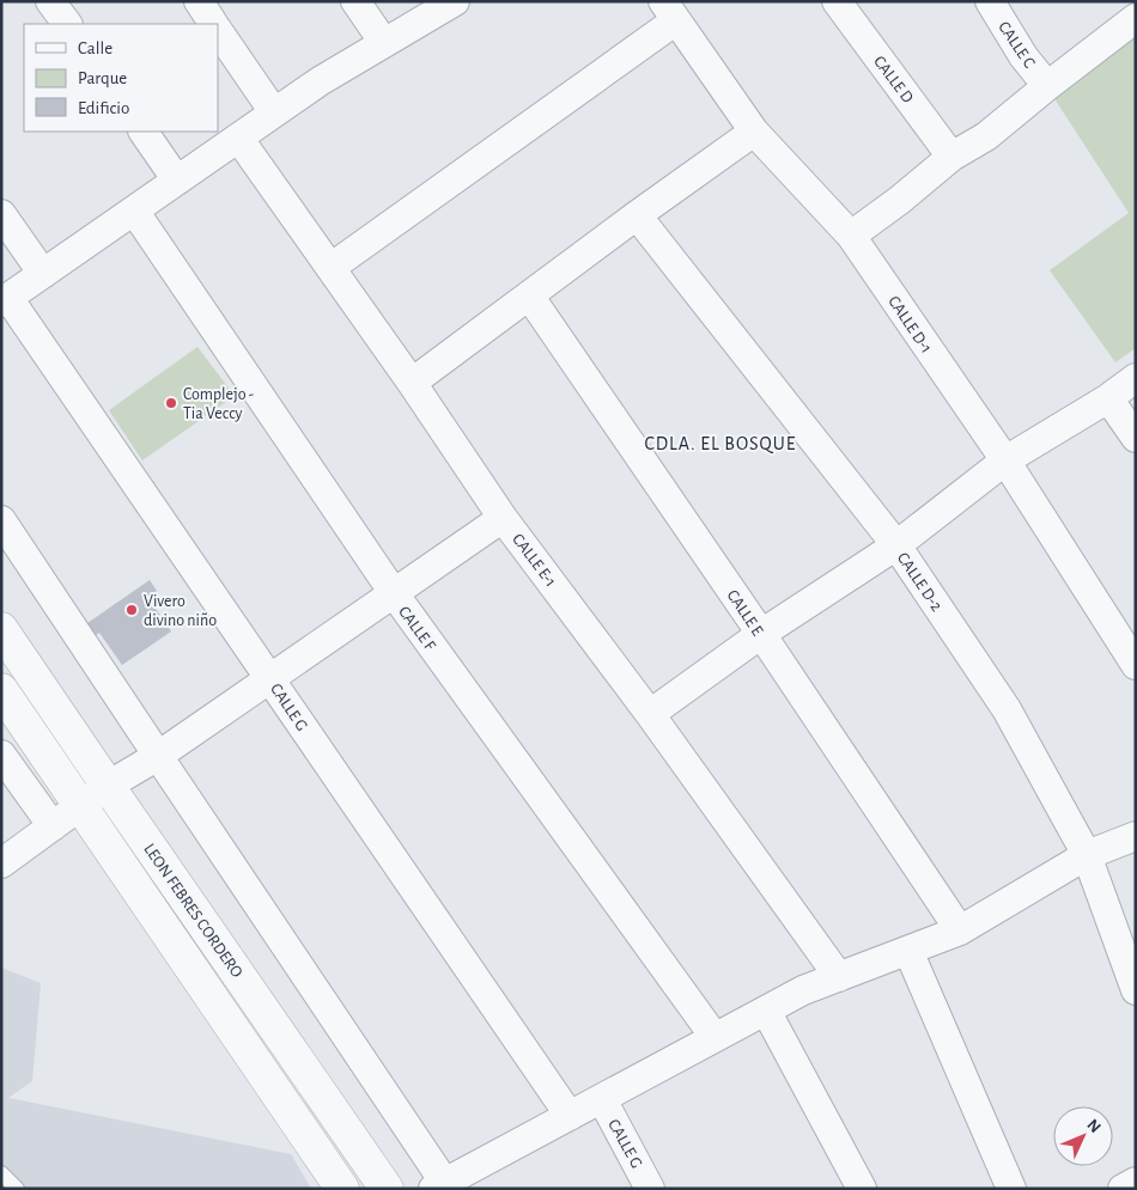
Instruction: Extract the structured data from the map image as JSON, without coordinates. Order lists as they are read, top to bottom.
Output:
{
  "streets": {
    "street": [
      "CALLE C",
      "CALLE D",
      "CALLE D-1",
      "CALLE E-1",
      "CALLE D-2",
      "CALLE E",
      "CALLE F",
      "CALLE G",
      "LEON FEBRES CORDERO"
    ]
  },
  "districts": ["CDLA. EL BOSQUE"],
  "places": ["Complejo - Tia Veccy", "Vivero divino niño"],
  "legend": ["Calle", "Parque", "Edificio"],
  "north": "top right"
}
